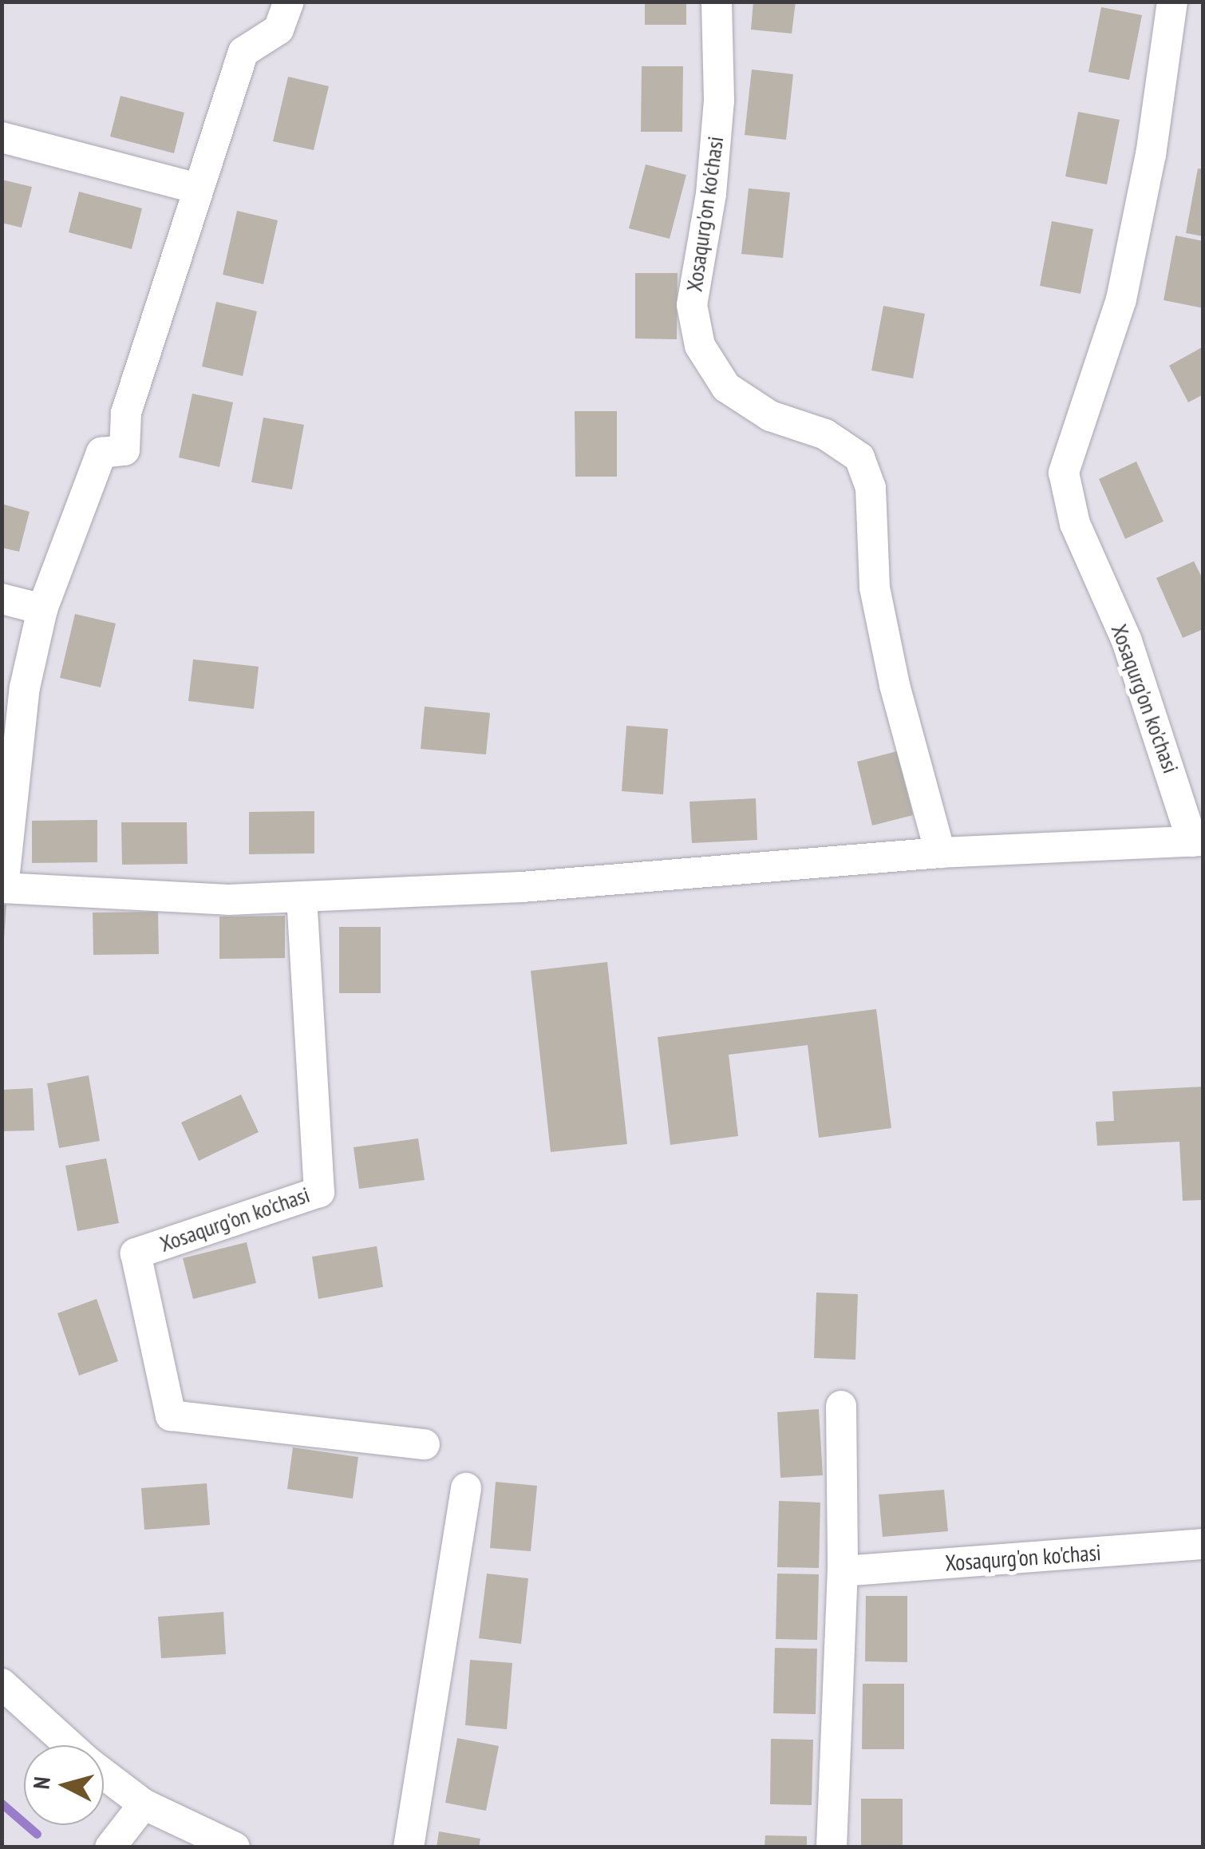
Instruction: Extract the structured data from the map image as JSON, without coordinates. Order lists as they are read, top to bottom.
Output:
{
  "streets": {
    "street": ["Xosaqurg'on ko'chasi"]
  },
  "north": "left"
}
